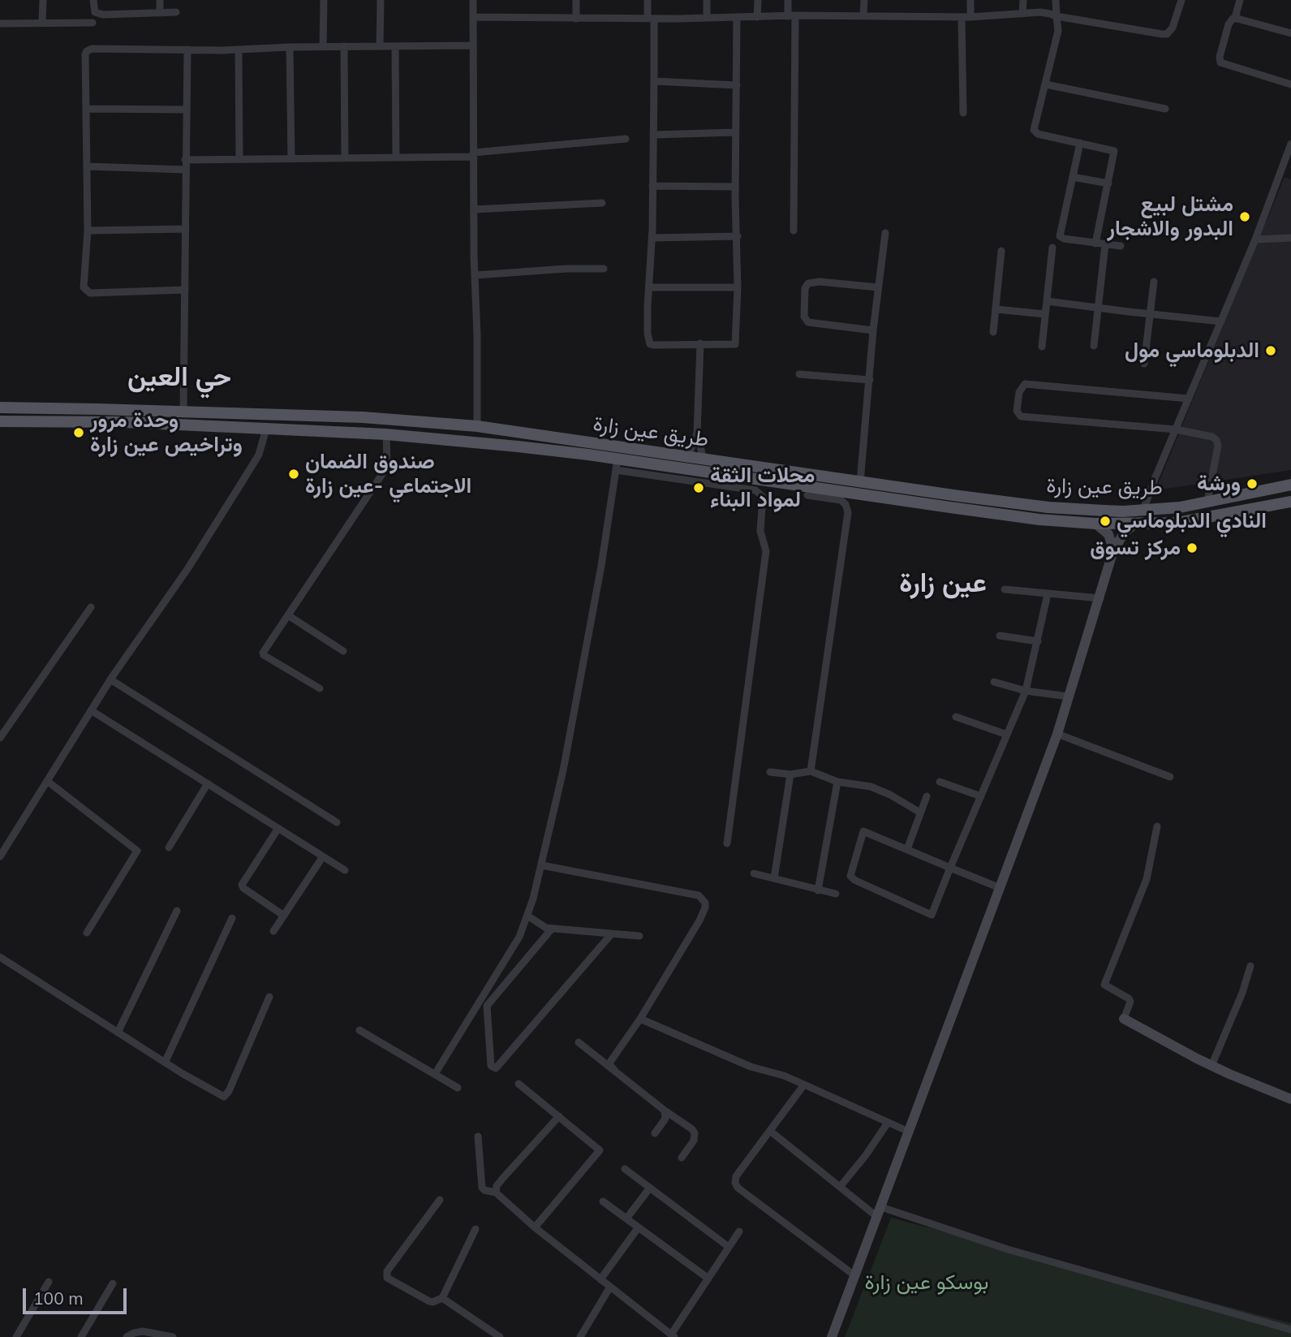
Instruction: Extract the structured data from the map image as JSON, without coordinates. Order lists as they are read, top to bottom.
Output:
{
  "streets": {
    "main road": ["طريق عين زارة"]
  },
  "districts": ["حي العين", "عين زارة"],
  "parks": ["بوسكو عين زارة"],
  "places": [
    "مشتل لبيع البدور والاشجار",
    "الدبلوماسي مول",
    "وحدة مرور وتراخيص عين زارة",
    "صندوق الضمان الاجتماعي -عين زارة",
    "ورشة",
    "محلات الثقة لمواد البناء",
    "النادي الدبلوماسي",
    "مركز تسوق"
  ],
  "scale_bar": "100 m"
}
